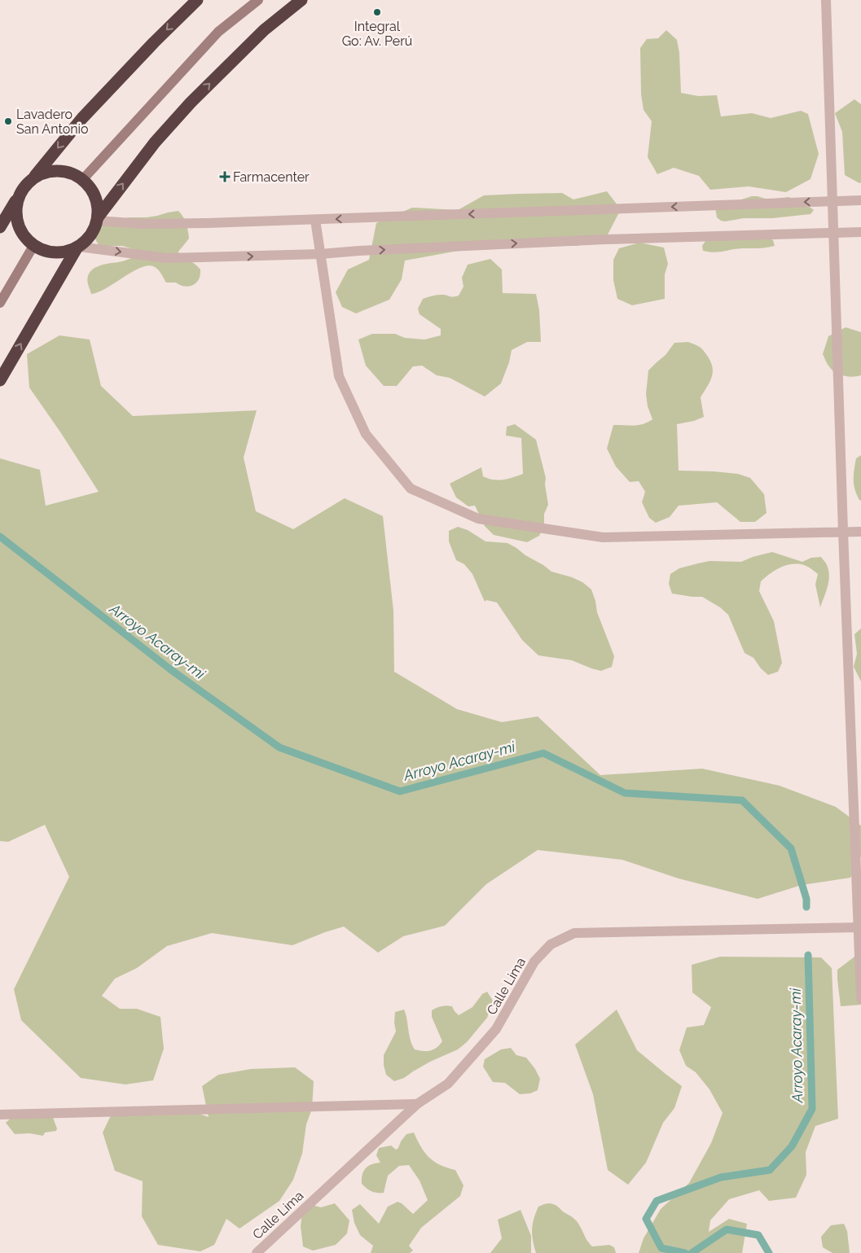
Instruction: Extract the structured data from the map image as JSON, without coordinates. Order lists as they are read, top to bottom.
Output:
{
  "streets": {
    "street": ["Calle Lima"]
  },
  "water": ["Arroyo Acaray-mi"],
  "places": {
    "other": ["Integral Go: Av. Perú", "Lavadero San Antonio"],
    "health": ["Farmacenter"]
  }
}
